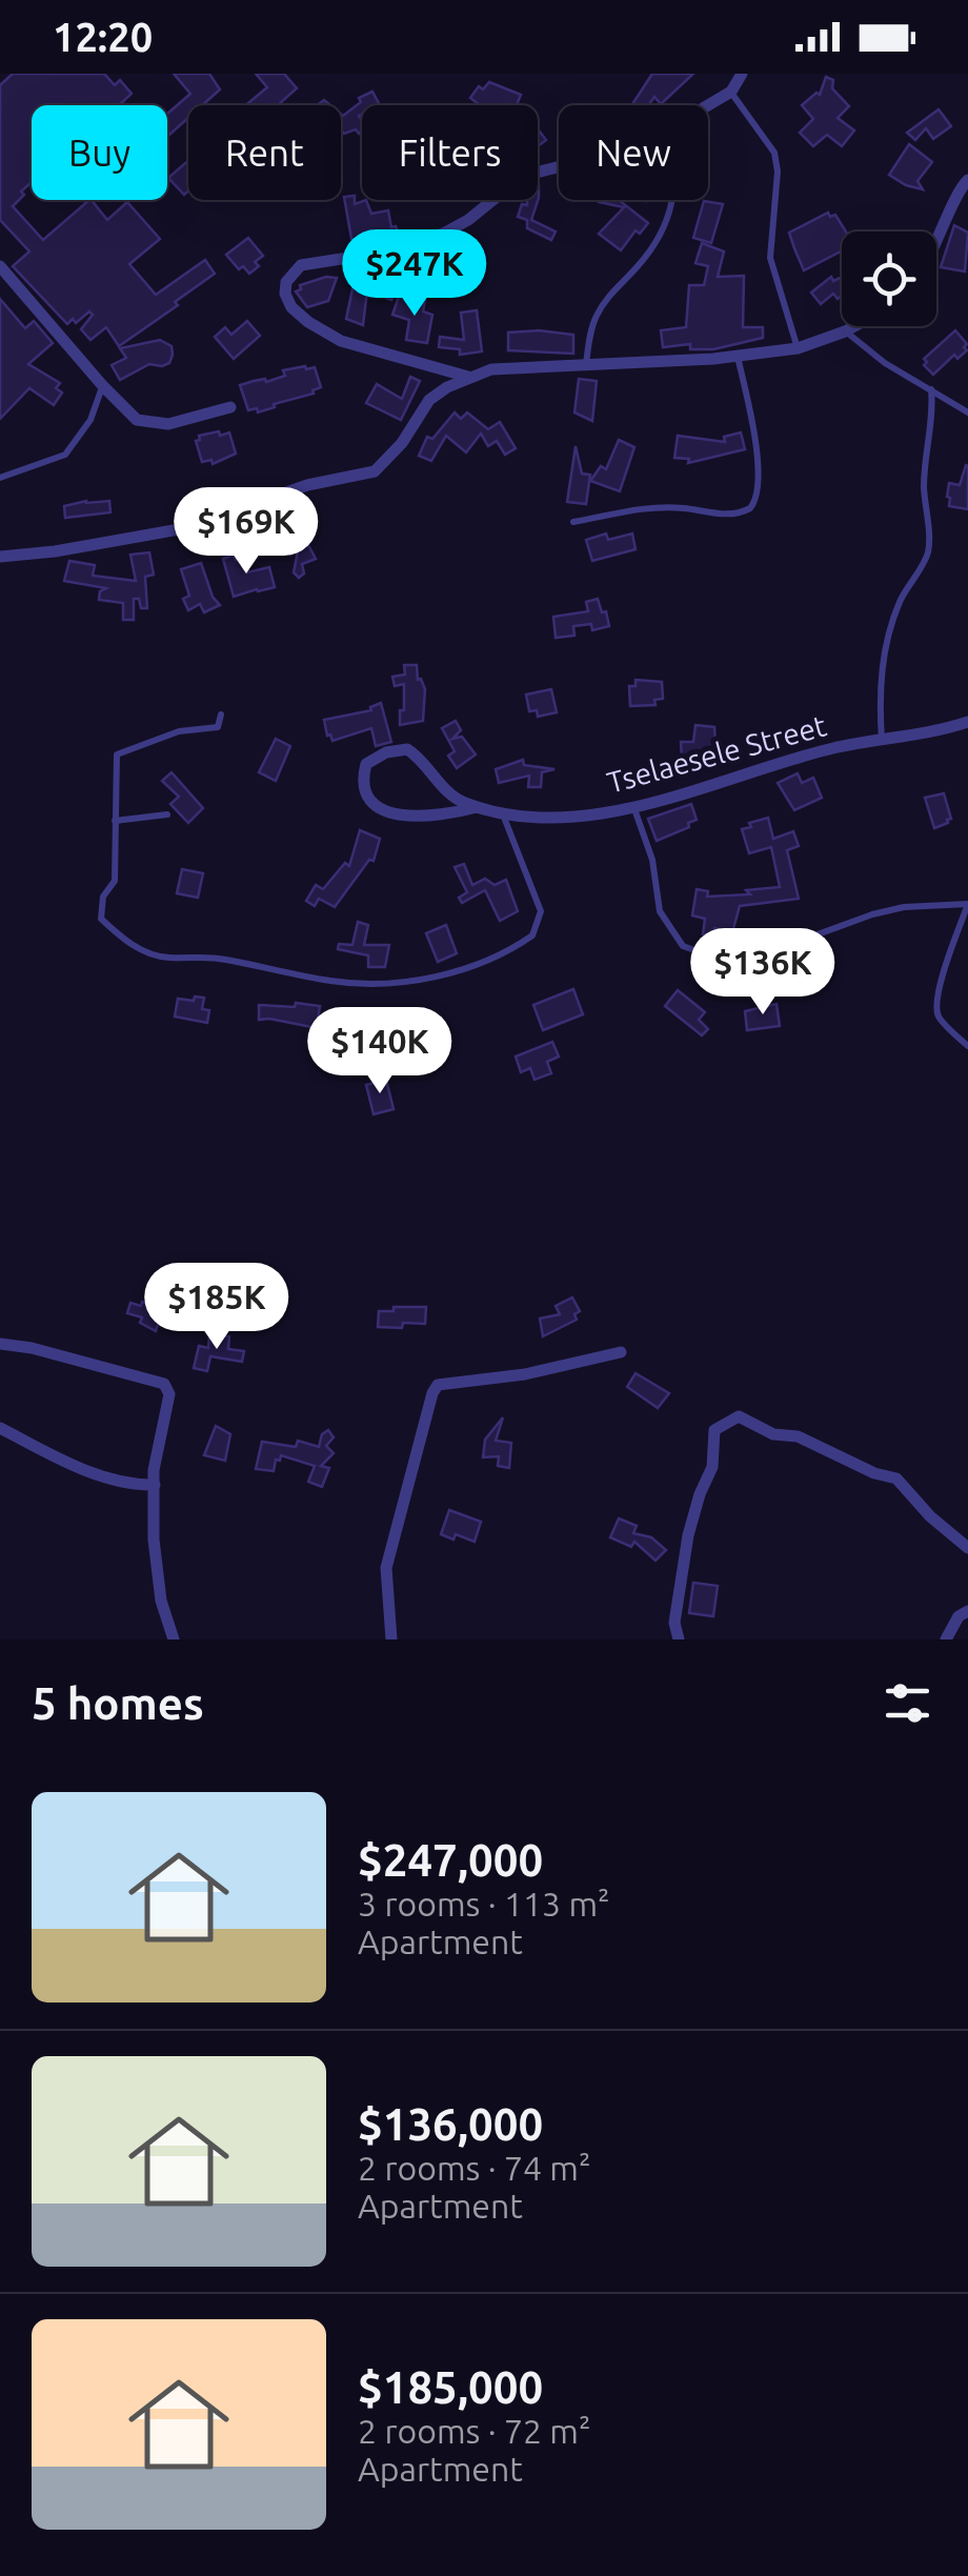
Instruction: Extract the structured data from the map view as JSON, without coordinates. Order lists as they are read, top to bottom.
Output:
{
  "streets": {
    "street": ["Tselaesele Street"]
  },
  "page": {
    "status": "12:20",
    "chip": [
      "Buy",
      "Rent",
      "Filters",
      "New"
    ],
    "price": [
      "$247K",
      "$169K",
      "$136K",
      "$140K",
      "$185K"
    ],
    "heading": "5 homes",
    "list": [
      {
        "name": "$247,000",
        "note": "3 rooms · 113 m² · Apartment"
      },
      {
        "name": "$136,000",
        "note": "2 rooms · 74 m² · Apartment"
      },
      {
        "name": "$185,000",
        "note": "2 rooms · 72 m² · Apartment"
      }
    ]
  }
}
